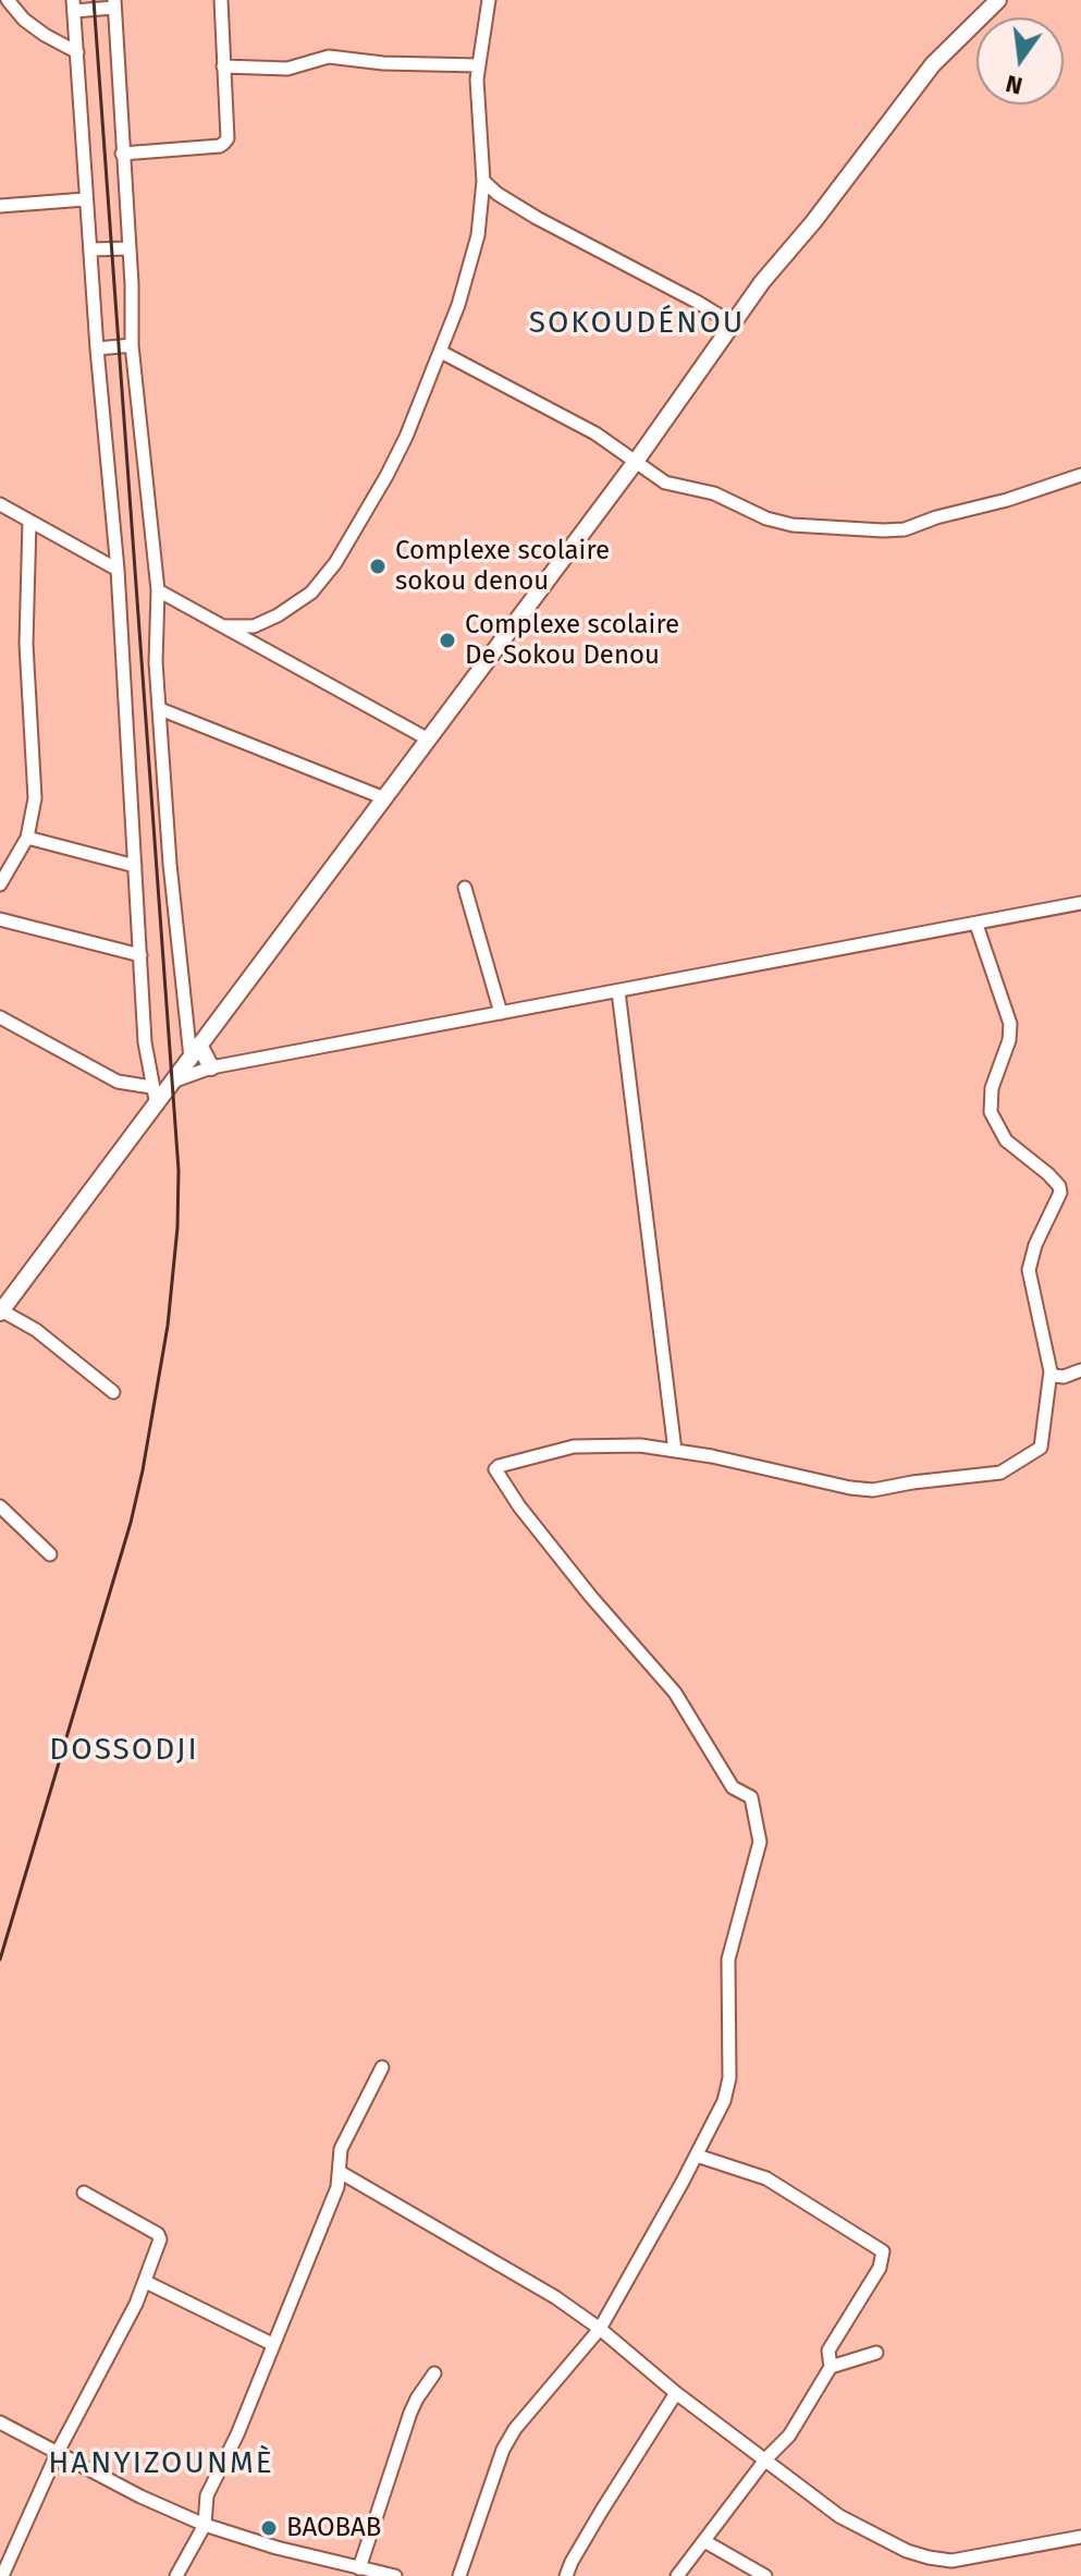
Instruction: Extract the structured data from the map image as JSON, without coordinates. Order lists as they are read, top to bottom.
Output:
{
  "districts": ["SOKOUDÉNOU", "DOSSODJI", "HANYIZOUNMÈ"],
  "places": ["Complexe scolaire sokou denou", "Complexe scolaire De Sokou Denou", "BAOBAB"],
  "north": "bottom"
}
